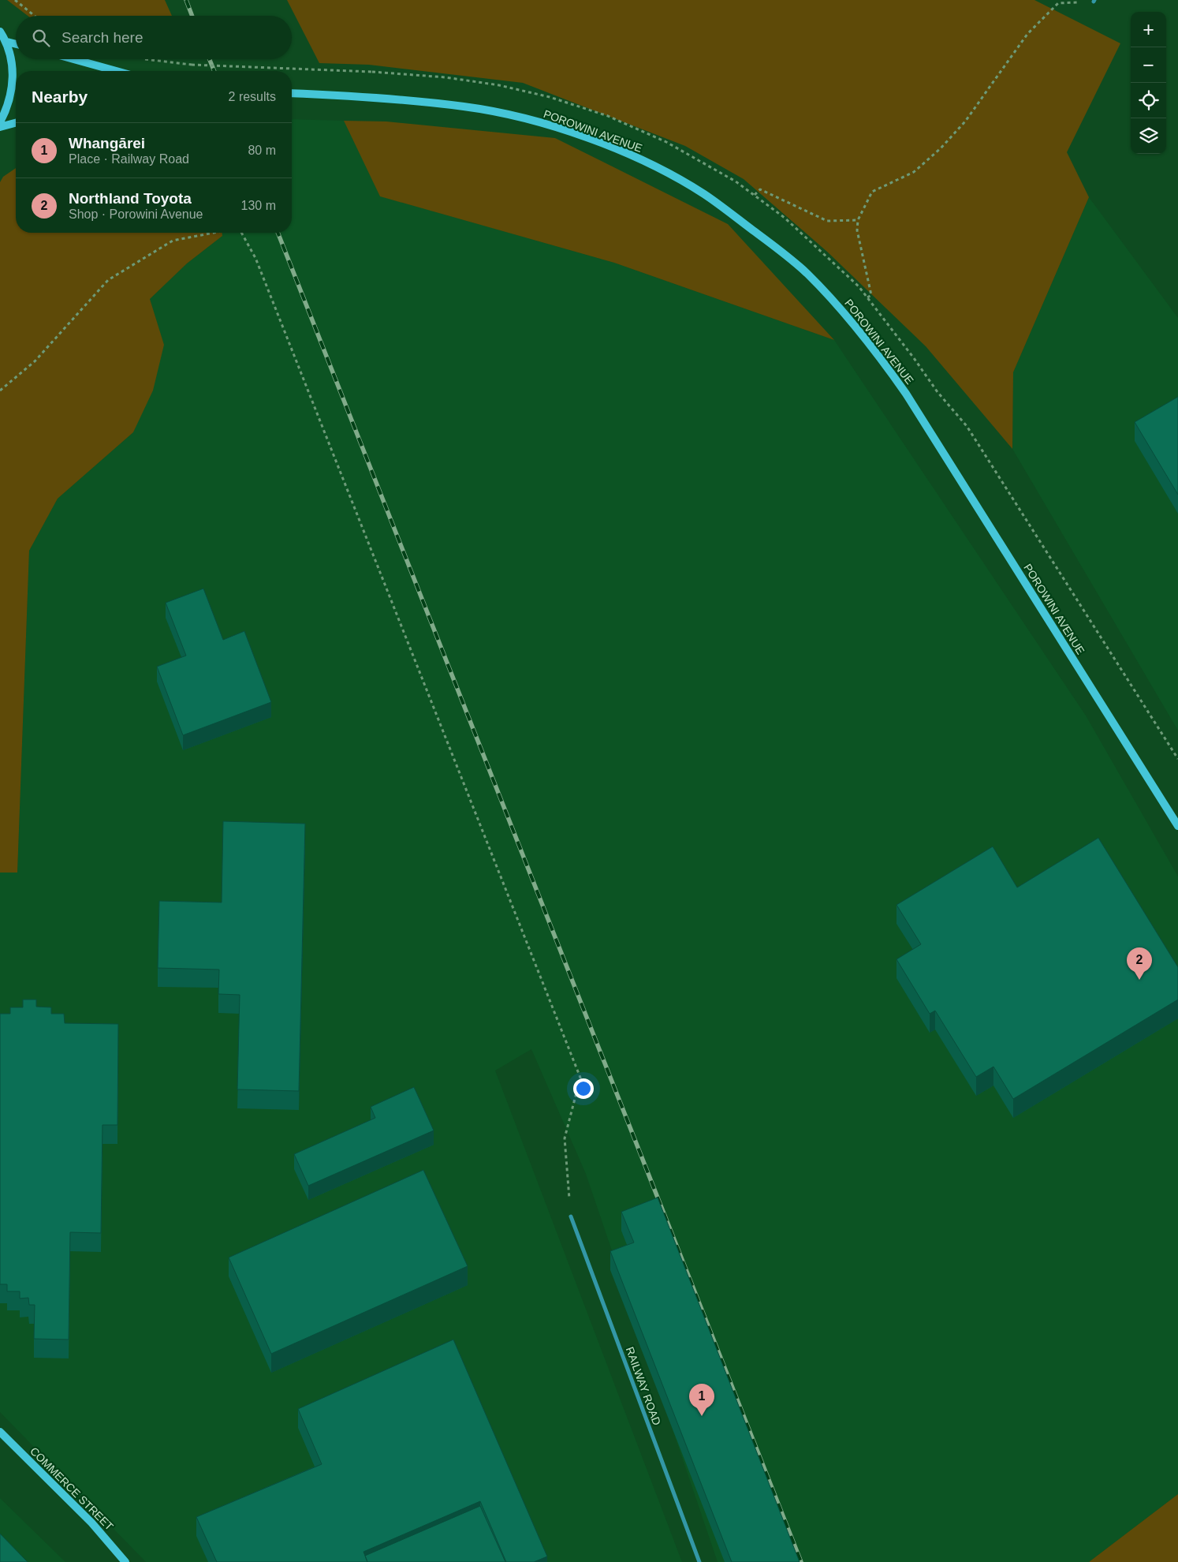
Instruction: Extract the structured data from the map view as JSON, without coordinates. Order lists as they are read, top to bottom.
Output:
{
  "streets": {
    "main road": ["POROWINI AVENUE", "COMMERCE STREET"],
    "street": ["RAILWAY ROAD"]
  },
  "page": {
    "map_buttons": ["+", "−"],
    "search": "Search here",
    "heading": ["Nearby", "2 results"],
    "list": [
      {
        "mark": "1",
        "name": "Whangārei",
        "note": "Place · Railway Road",
        "value": "80 m"
      },
      {
        "mark": "2",
        "name": "Northland Toyota",
        "note": "Shop · Porowini Avenue",
        "value": "130 m"
      }
    ],
    "pins": ["2", "1"]
  }
}
